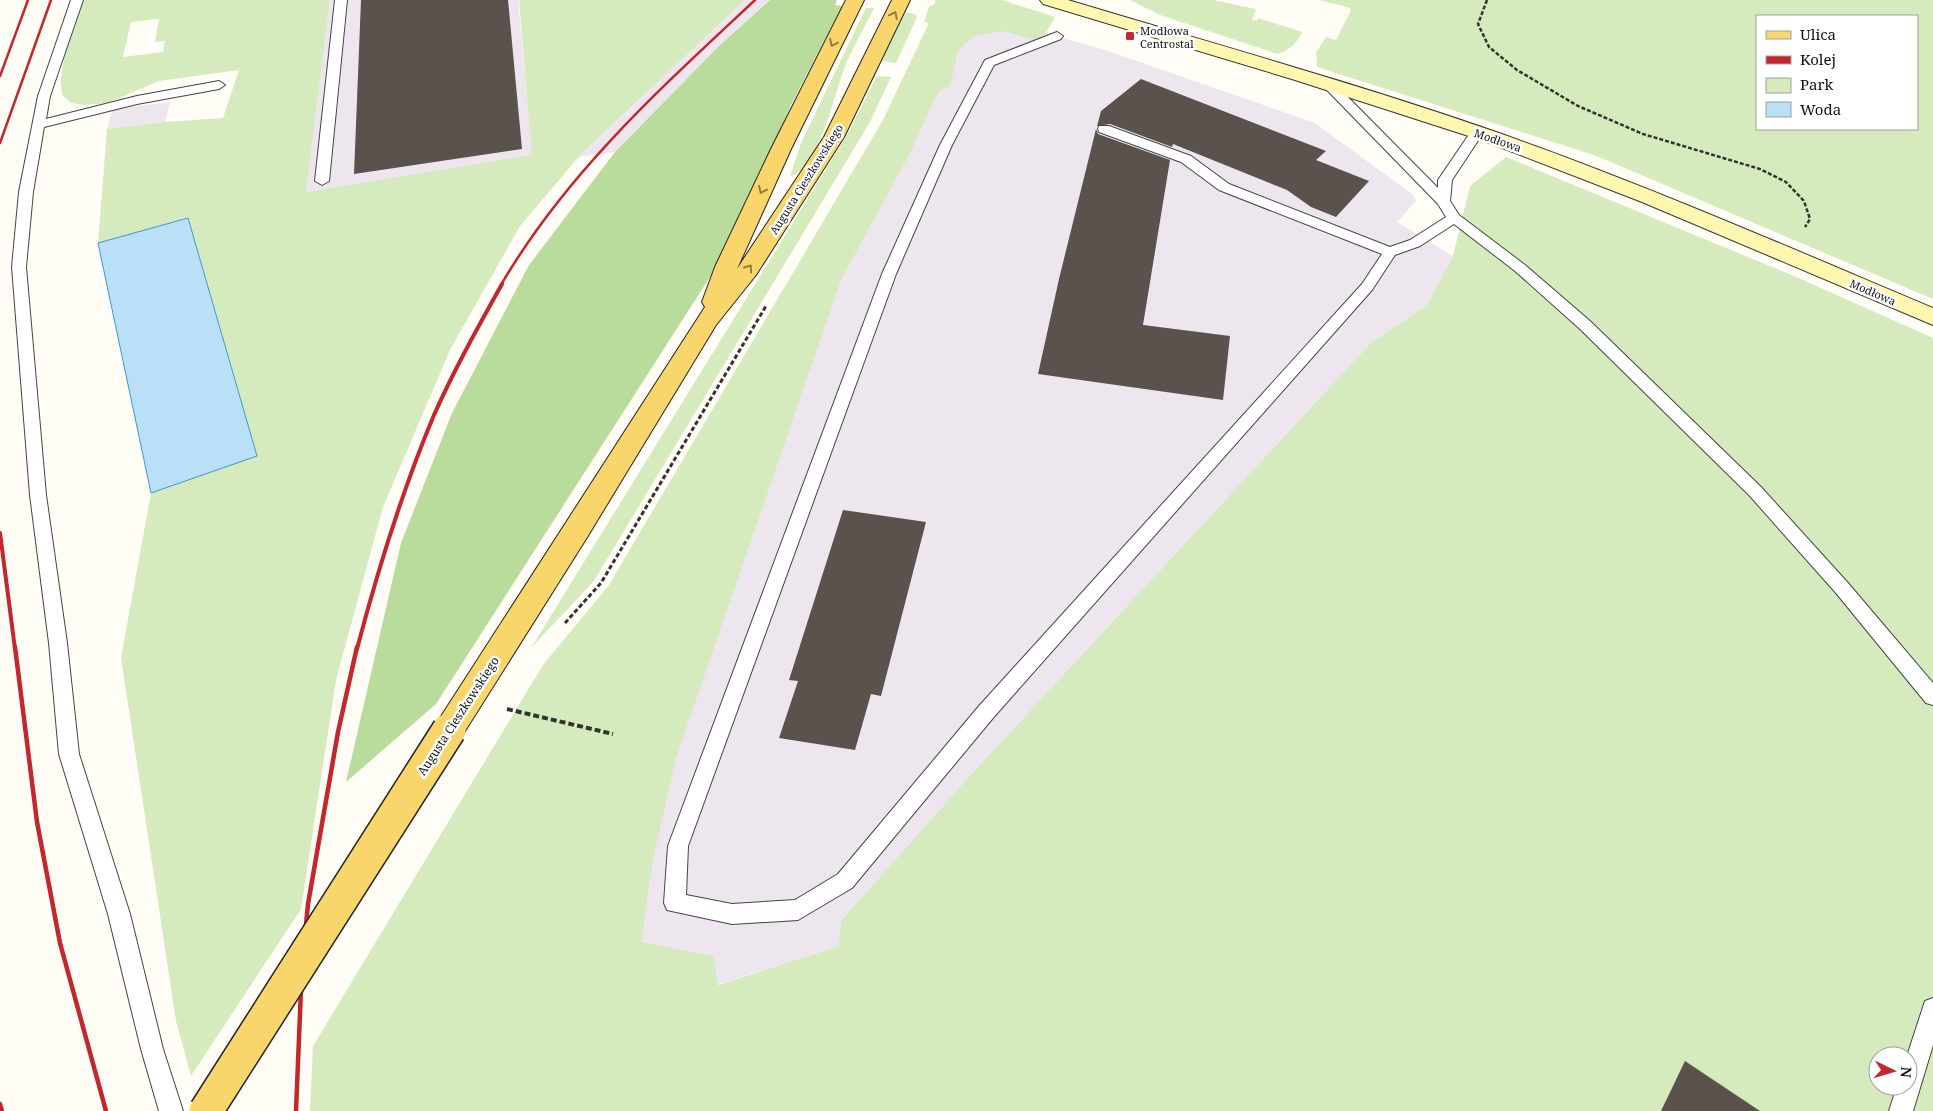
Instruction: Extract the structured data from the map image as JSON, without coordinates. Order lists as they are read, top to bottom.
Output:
{
  "streets": {
    "main road": ["Augusta Cieszkowskiego"],
    "street": ["Modłowa"]
  },
  "places": {
    "transit": ["Modłowa Centrostal"]
  },
  "legend": [
    "Ulica",
    "Kolej",
    "Park",
    "Woda"
  ],
  "north": "right"
}
